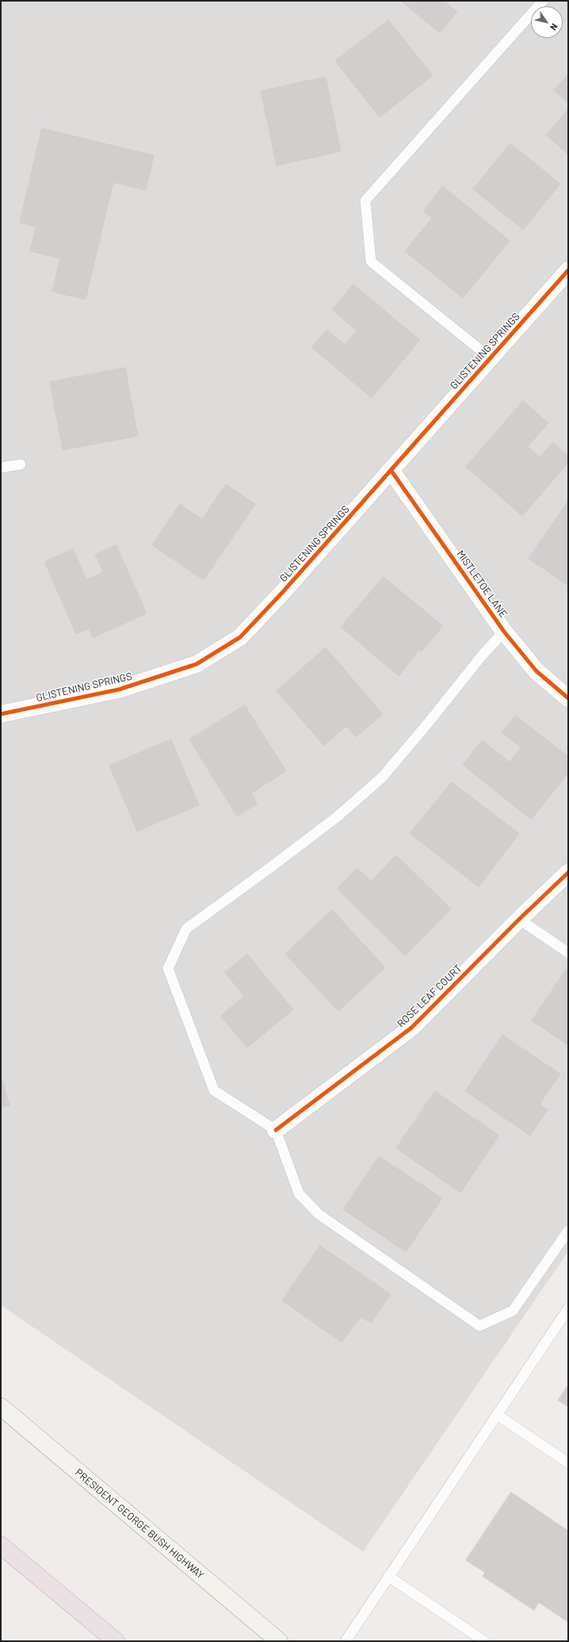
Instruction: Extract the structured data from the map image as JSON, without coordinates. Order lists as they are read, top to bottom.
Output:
{
  "streets": {
    "main road": ["PRESIDENT GEORGE BUSH HIGHWAY"],
    "street": ["GLISTENING SPRINGS", "MISTLETOE LANE", "ROSE LEAF COURT"]
  },
  "crossings": [
    ["GLISTENING SPRINGS", "MISTLETOE LANE"]
  ],
  "north": "bottom right"
}
